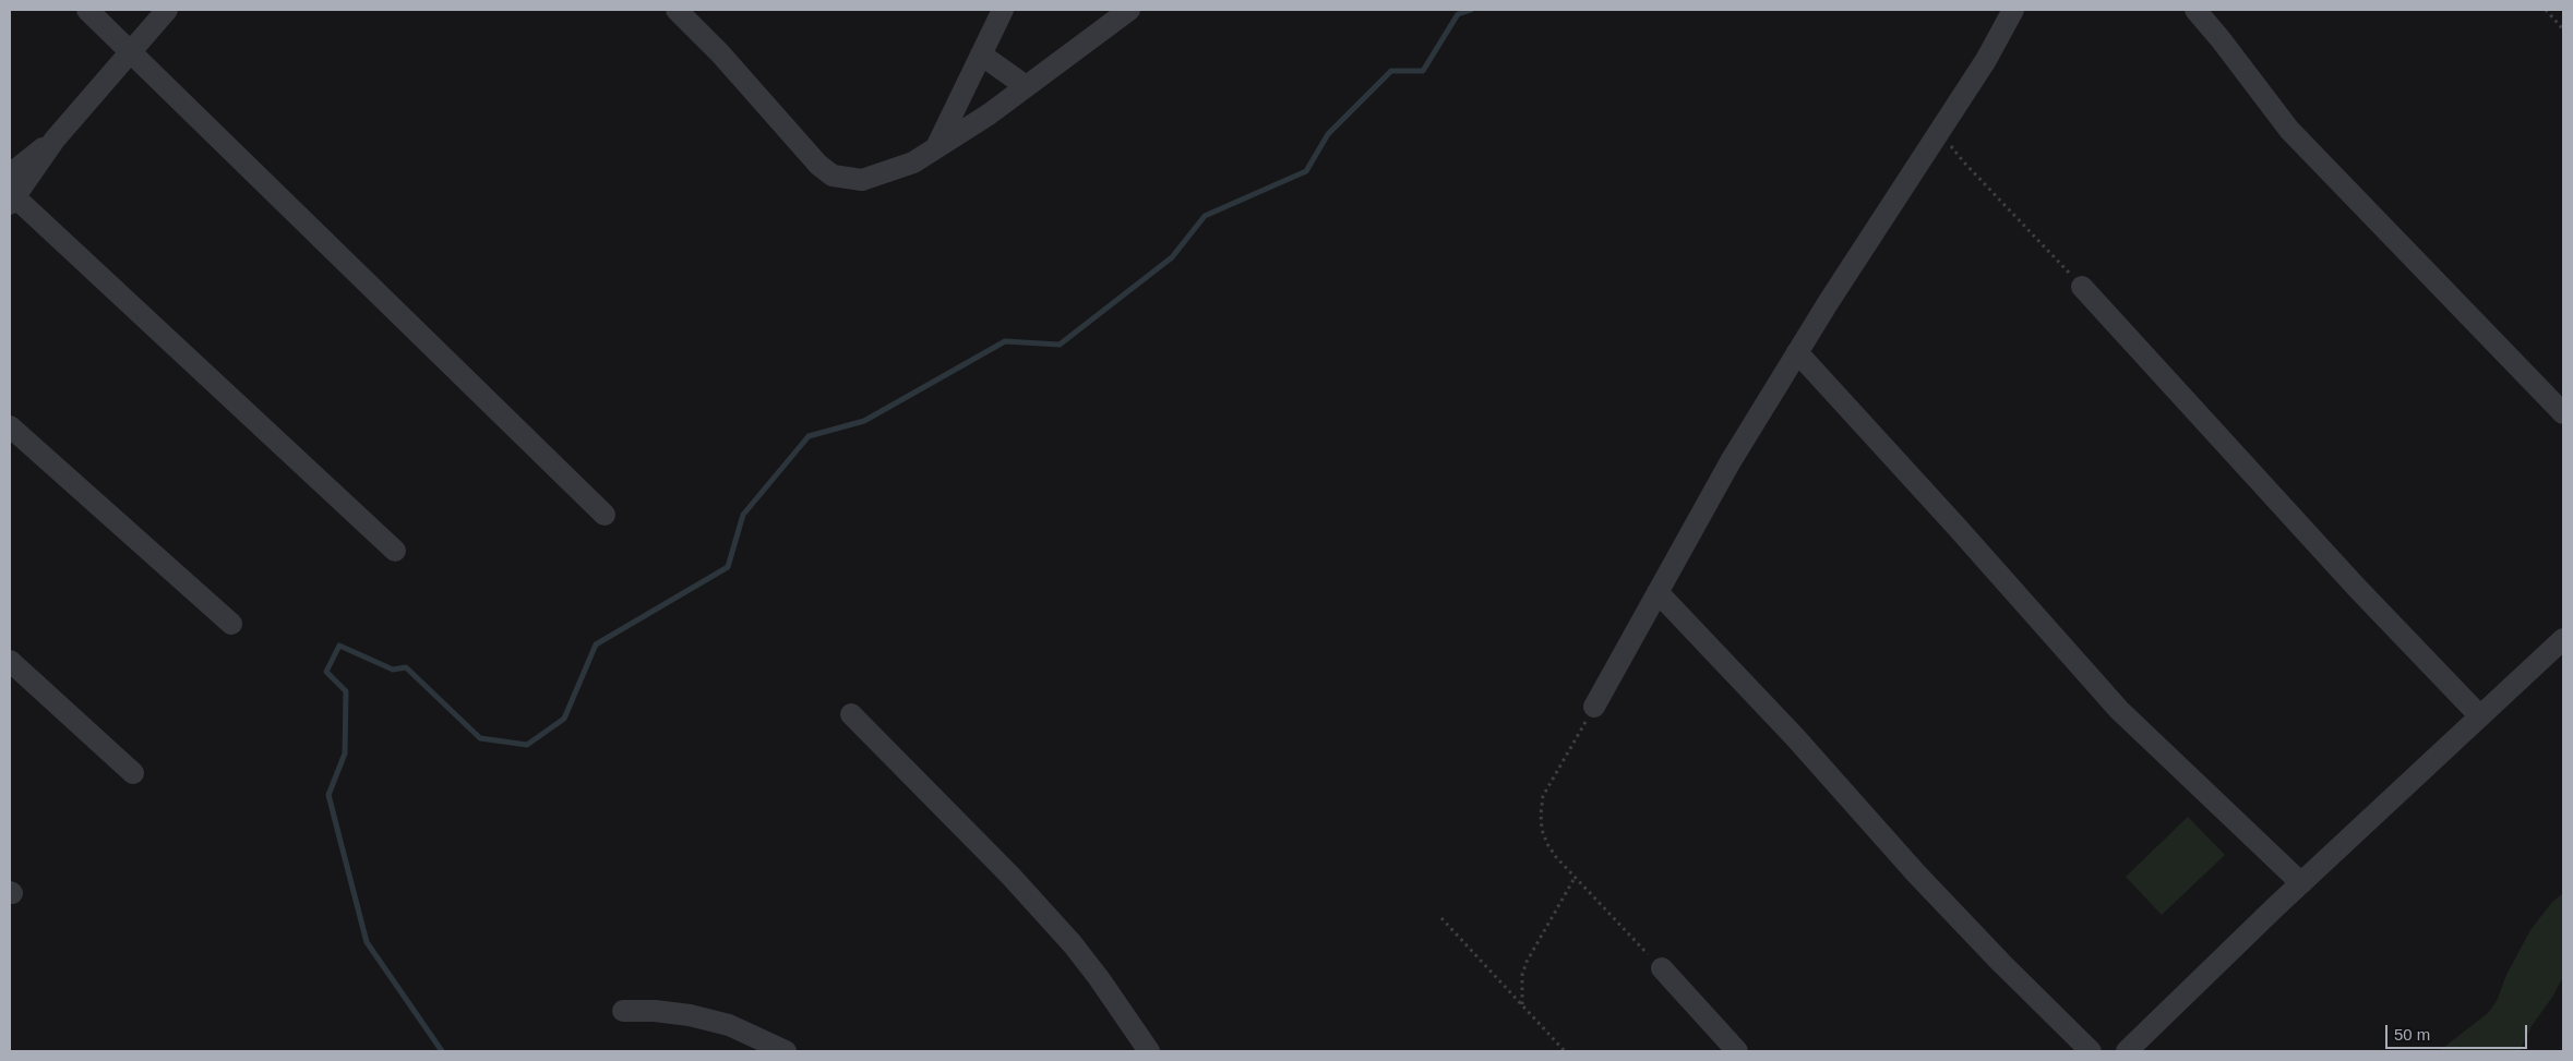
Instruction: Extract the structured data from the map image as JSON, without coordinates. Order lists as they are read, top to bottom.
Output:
{
  "scale_bar": "50 m"
}
